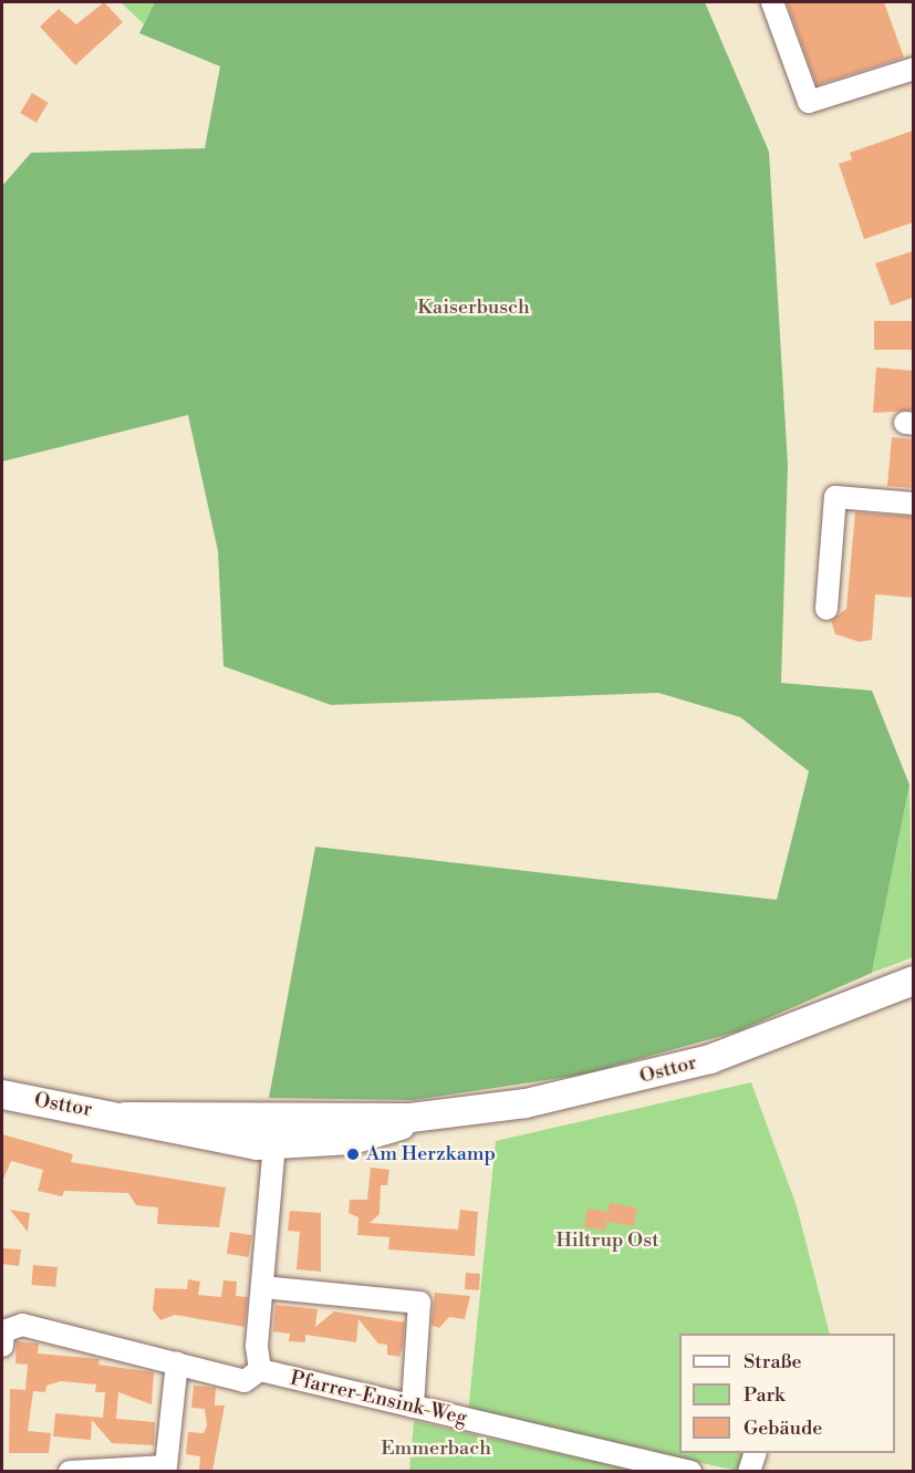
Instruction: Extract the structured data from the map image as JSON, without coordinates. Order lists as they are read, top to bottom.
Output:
{
  "streets": {
    "main road": ["Osttor"],
    "street": ["Pfarrer-Ensink-Weg"]
  },
  "parks": ["Kaiserbusch", "Hiltrup Ost", "Emmerbach"],
  "places": ["Am Herzkamp"],
  "legend": ["Straße", "Park", "Gebäude"]
}
